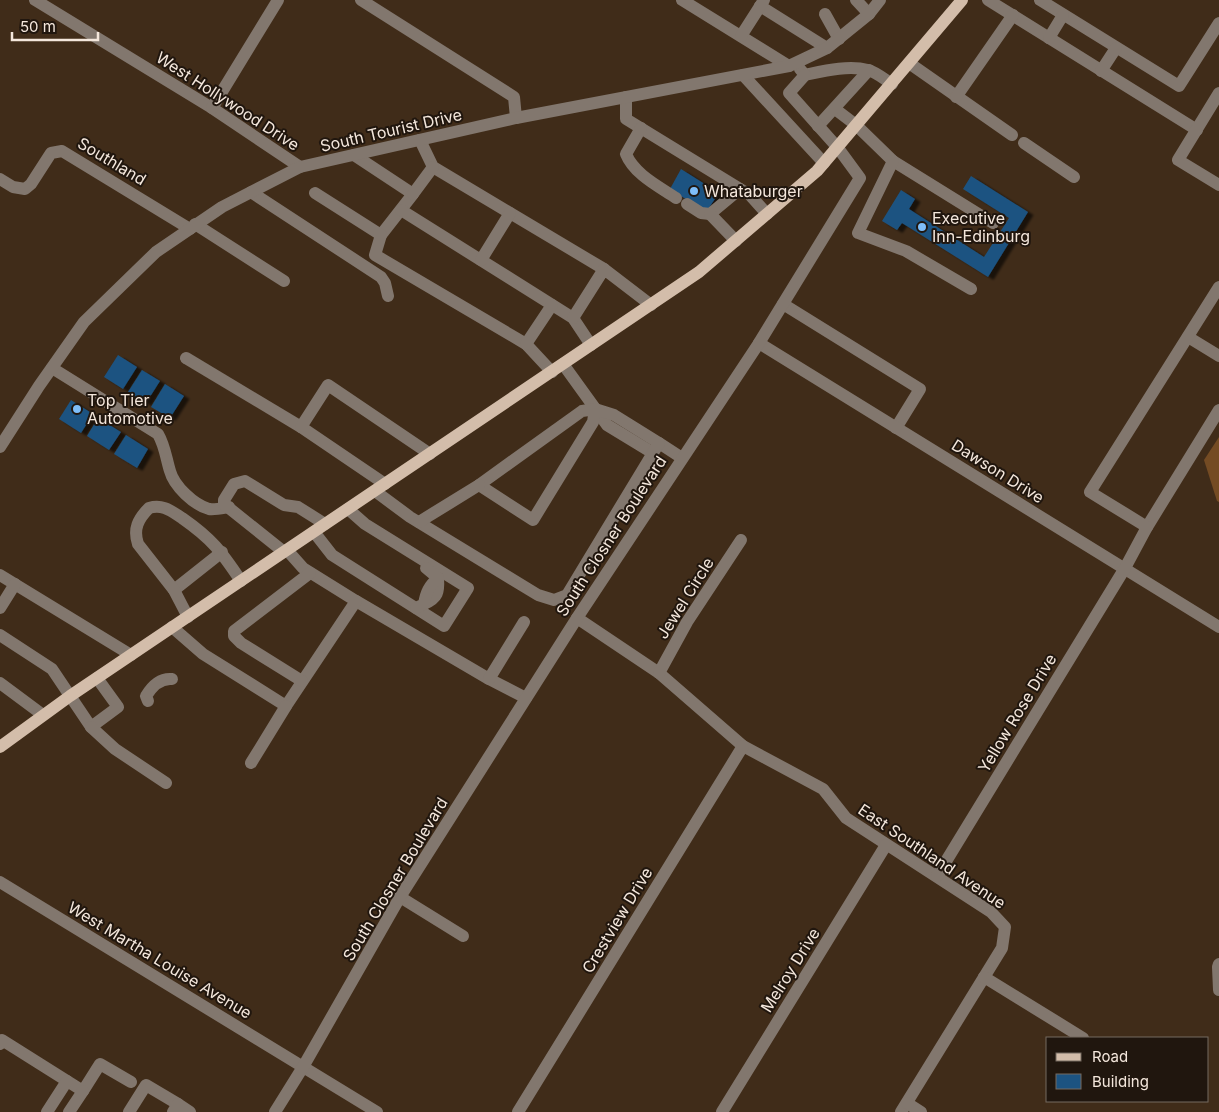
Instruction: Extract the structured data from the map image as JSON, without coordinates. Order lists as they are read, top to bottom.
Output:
{
  "streets": {
    "street": [
      "West Hollywood Drive",
      "South Tourist Drive",
      "Southland",
      "Dawson Drive",
      "South Closner Boulevard",
      "Jewel Circle",
      "Yellow Rose Drive",
      "East Southland Avenue",
      "Crestview Drive",
      "West Martha Louise Avenue",
      "Melroy Drive"
    ]
  },
  "crossings": [
    ["West Hollywood Drive", "South Tourist Drive"],
    ["South Tourist Drive", "Southland"],
    ["Dawson Drive", "South Closner Boulevard"],
    ["Dawson Drive", "Yellow Rose Drive"],
    ["South Closner Boulevard", "East Southland Avenue"],
    ["South Closner Boulevard", "West Martha Louise Avenue"],
    ["Jewel Circle", "East Southland Avenue"],
    ["Yellow Rose Drive", "East Southland Avenue"],
    ["East Southland Avenue", "Crestview Drive"],
    ["East Southland Avenue", "Melroy Drive"]
  ],
  "places": ["Whataburger", "Executive Inn-Edinburg", "Top Tier Automotive"],
  "legend": ["Road", "Building"],
  "scale_bar": "50 m"
}
